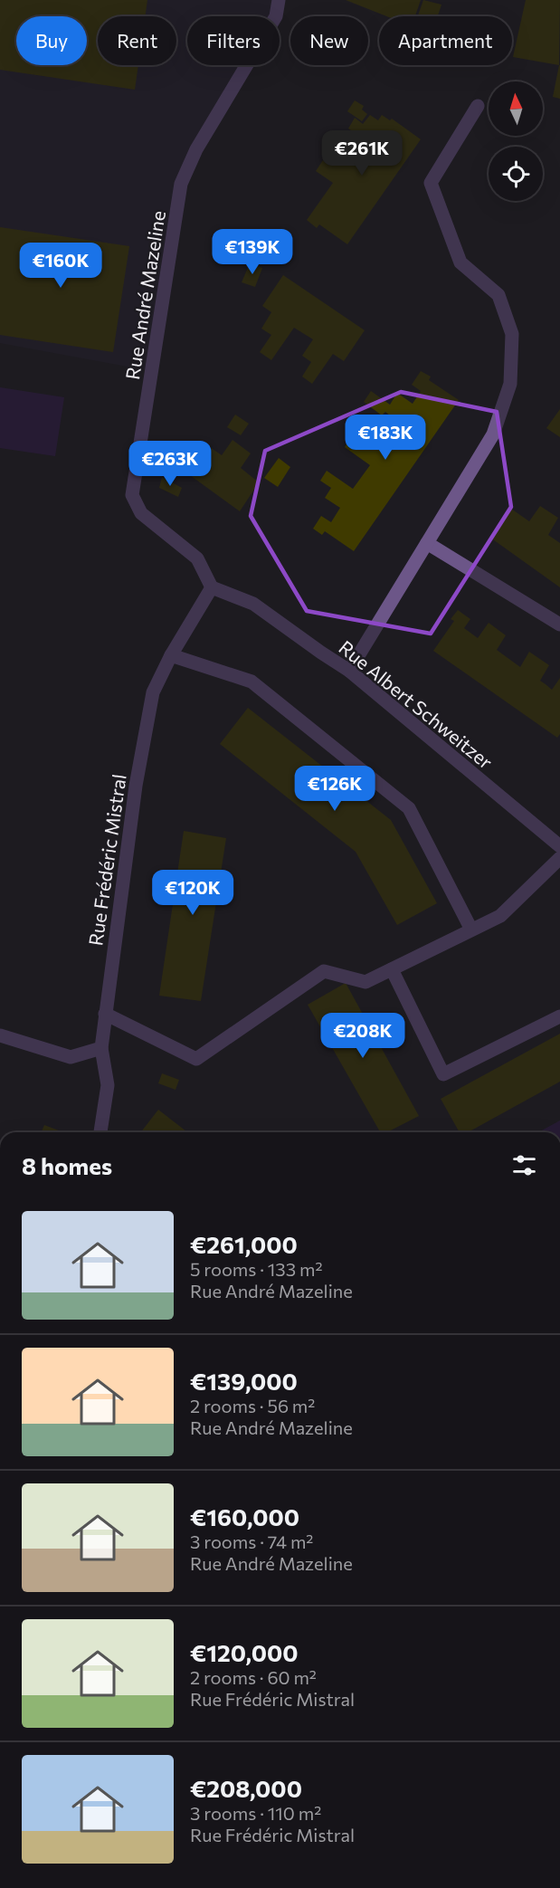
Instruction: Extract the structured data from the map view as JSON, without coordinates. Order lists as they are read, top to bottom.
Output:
{
  "streets": {
    "street": ["Rue André Mazeline", "Rue Albert Schweitzer", "Rue Frédéric Mistral"]
  },
  "crossings": [
    ["Rue André Mazeline", "Rue Albert Schweitzer"],
    ["Rue André Mazeline", "Rue Frédéric Mistral"],
    ["Rue Albert Schweitzer", "Rue Frédéric Mistral"]
  ],
  "north": "top",
  "page": {
    "chip": [
      "Buy",
      "Rent",
      "Filters",
      "New",
      "Apartment"
    ],
    "price": [
      "€261K",
      "€139K",
      "€160K",
      "€183K",
      "€263K",
      "€126K",
      "€120K",
      "€208K"
    ],
    "heading": "8 homes",
    "list": [
      {
        "name": "€261,000",
        "note": "5 rooms · 133 m² · Rue André Mazeline"
      },
      {
        "name": "€139,000",
        "note": "2 rooms · 56 m² · Rue André Mazeline"
      },
      {
        "name": "€160,000",
        "note": "3 rooms · 74 m² · Rue André Mazeline"
      },
      {
        "name": "€120,000",
        "note": "2 rooms · 60 m² · Rue Frédéric Mistral"
      },
      {
        "name": "€208,000",
        "note": "3 rooms · 110 m² · Rue Frédéric Mistral"
      }
    ]
  }
}
